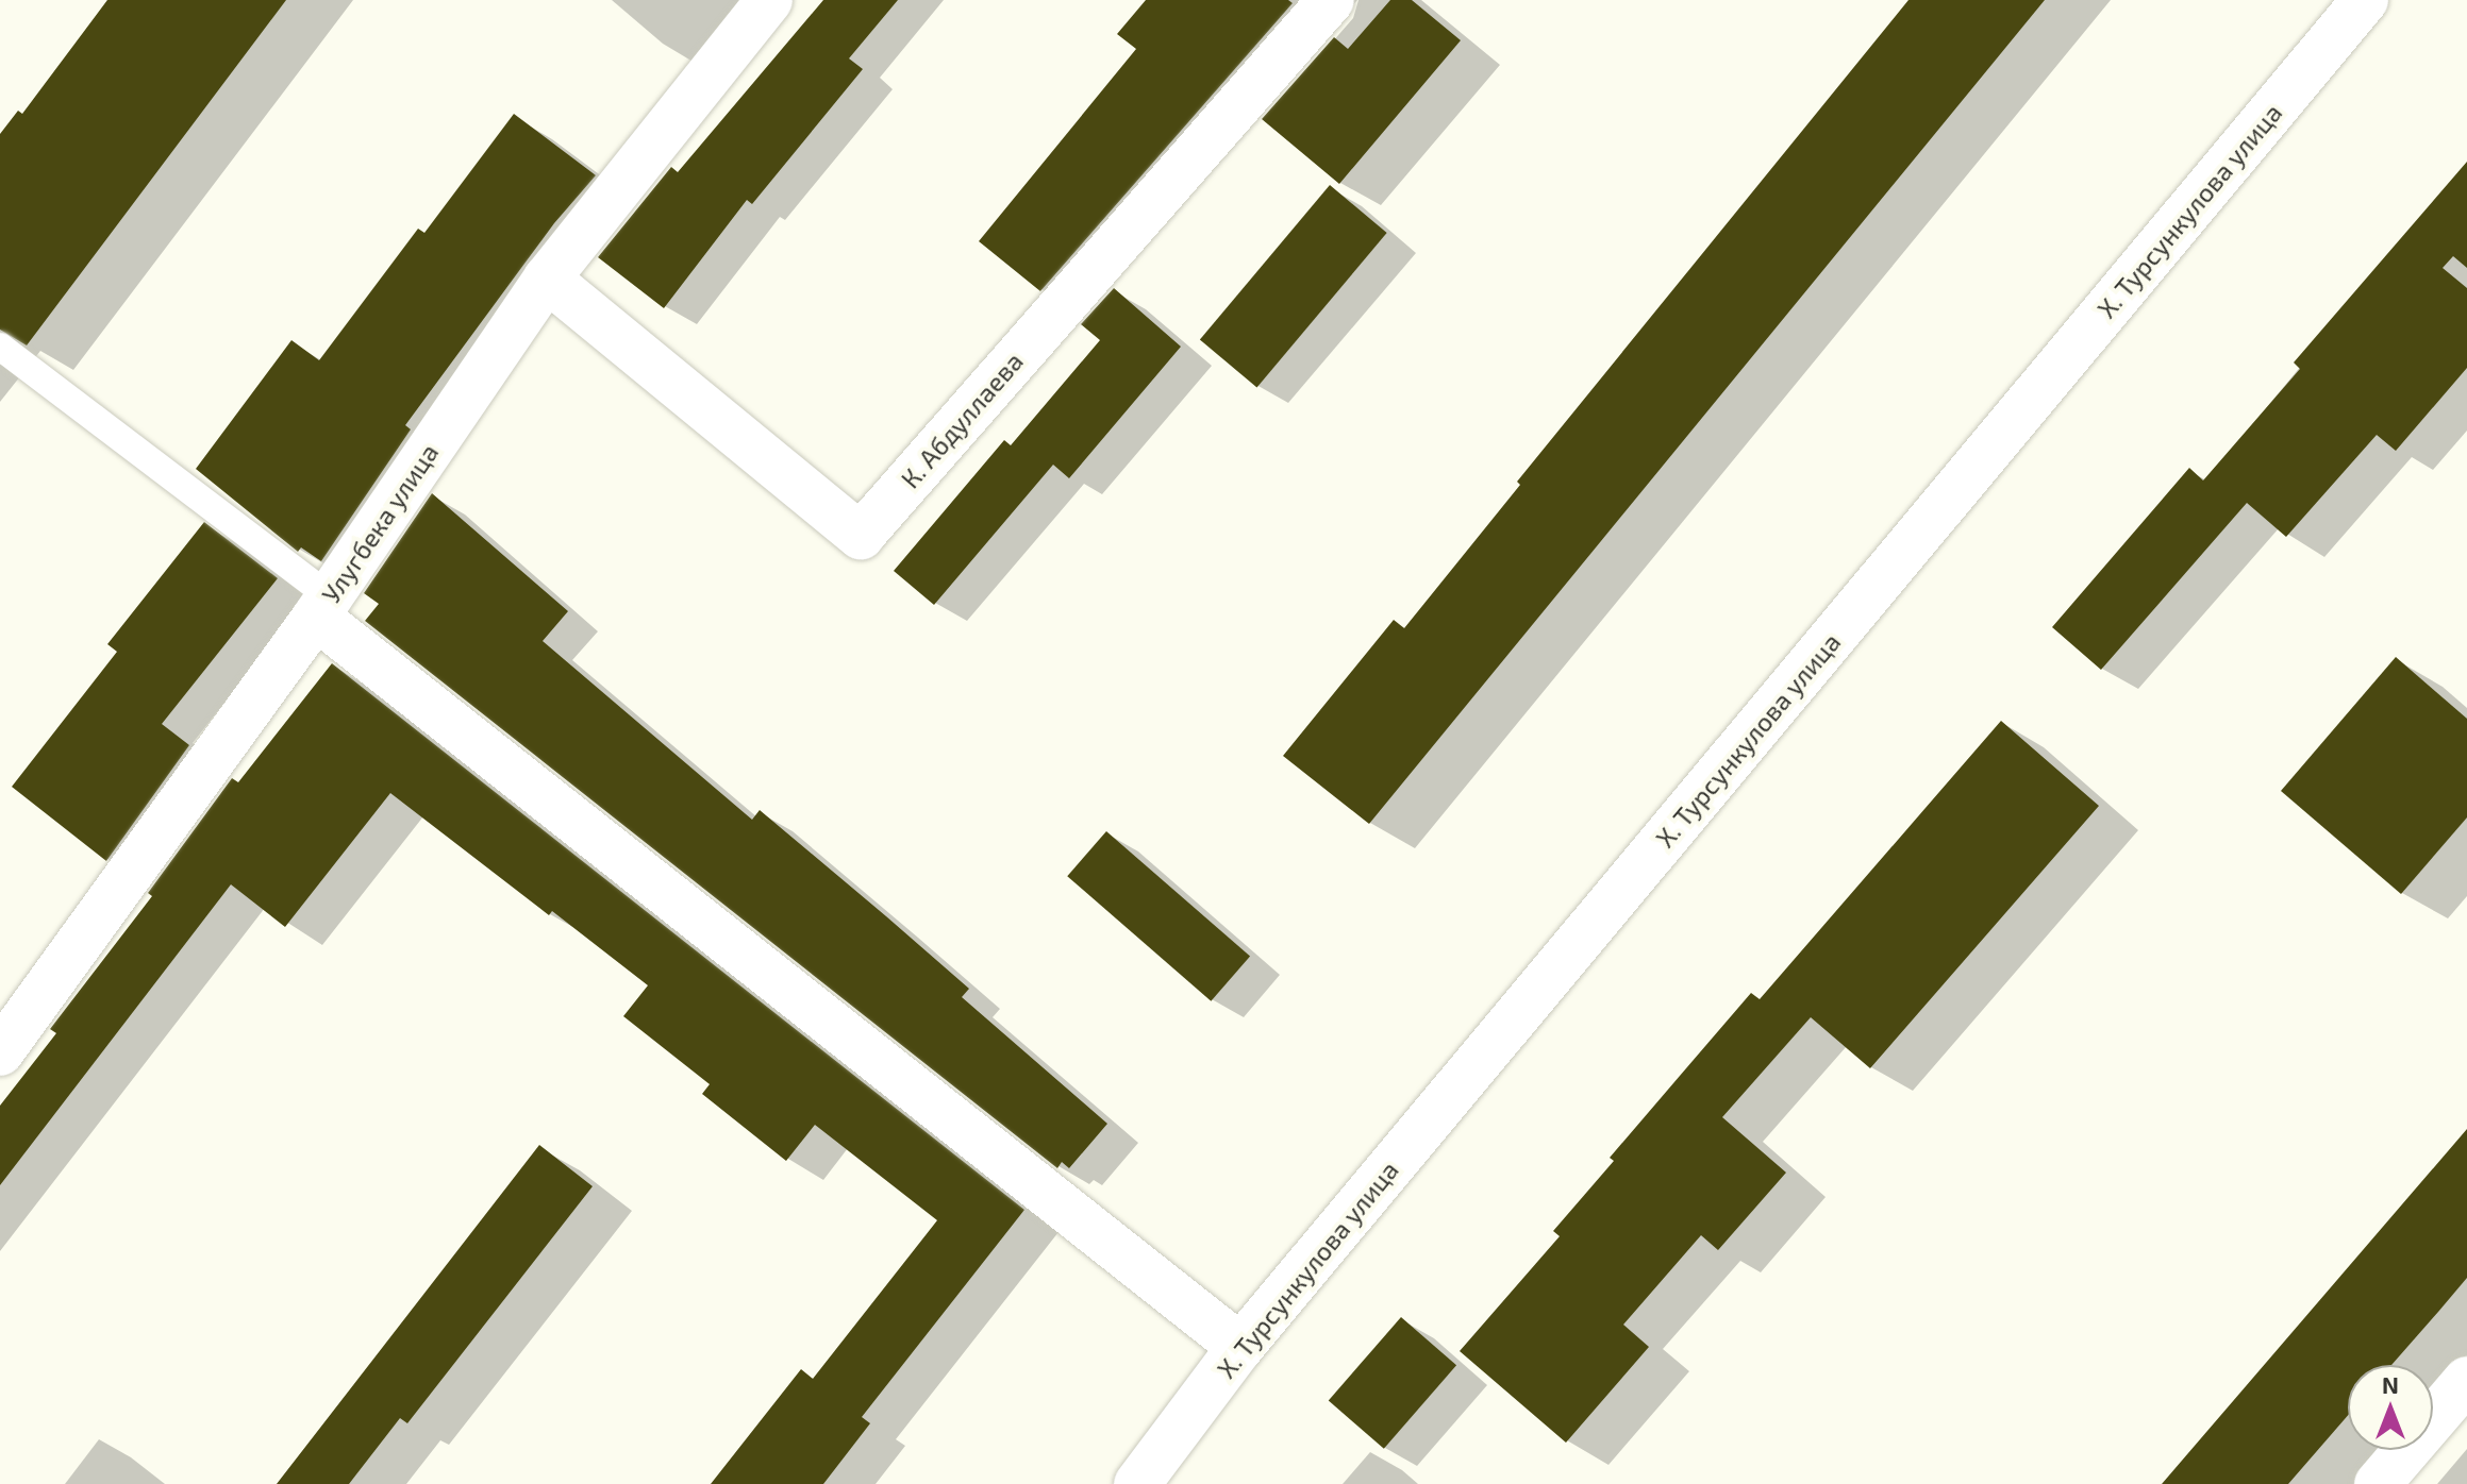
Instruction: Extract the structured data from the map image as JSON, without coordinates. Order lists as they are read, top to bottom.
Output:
{
  "streets": {
    "street": ["Х. Турсункулова улица", "К. Абдуллаева", "Улугбека улица"]
  },
  "crossings": [
    ["К. Абдуллаева", "Улугбека улица"]
  ],
  "north": "top"
}
